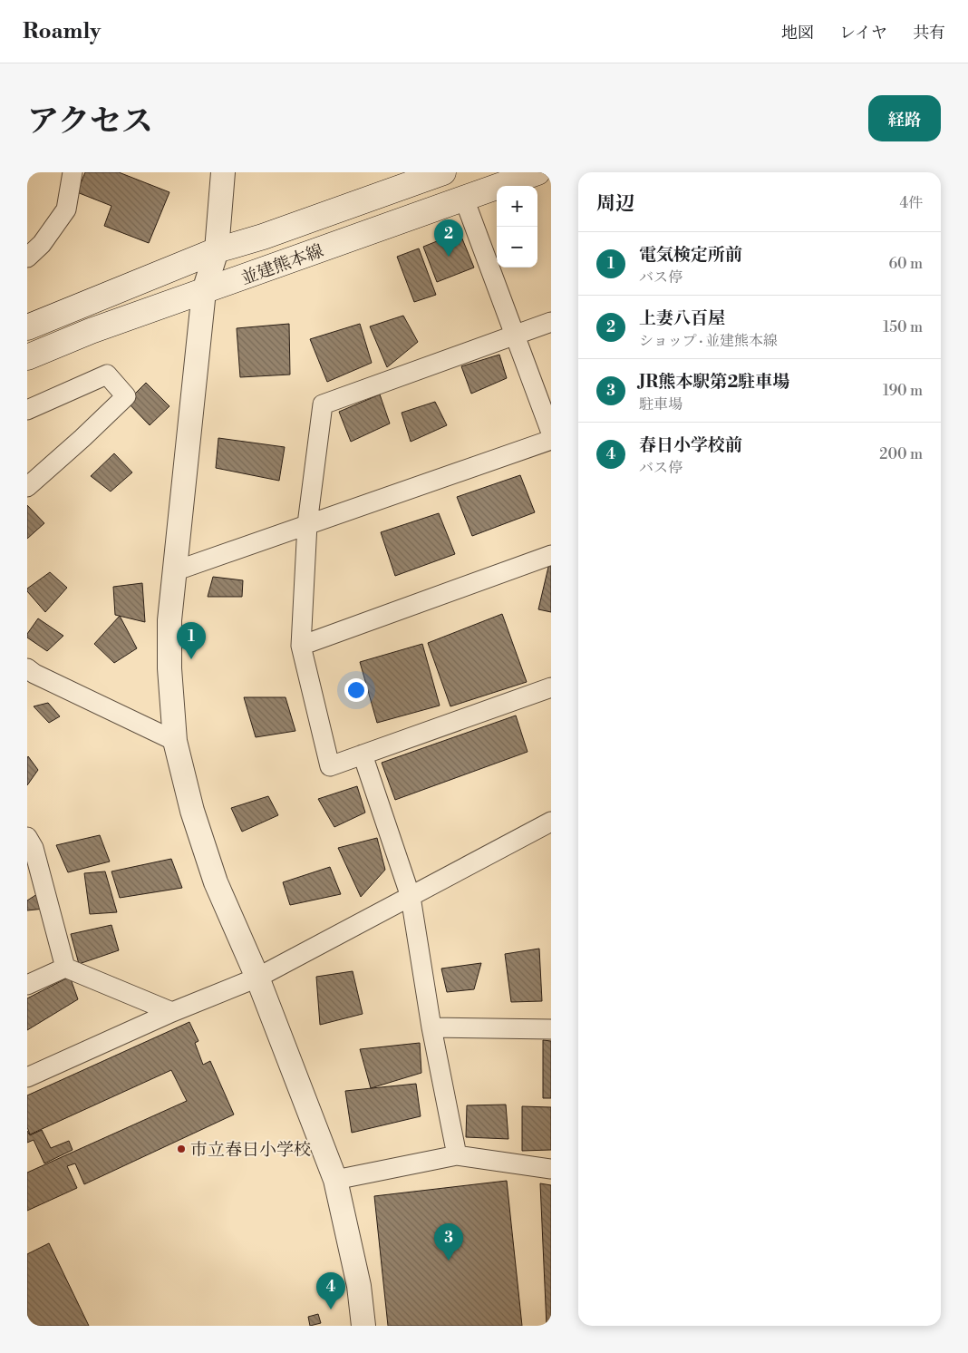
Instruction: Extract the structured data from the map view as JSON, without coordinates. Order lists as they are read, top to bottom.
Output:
{
  "streets": {
    "main road": ["並建熊本線"]
  },
  "places": ["市立春日小学校"],
  "page": {
    "header": "Roamly",
    "nav": ["地図", "レイヤ", "共有"],
    "title": "アクセス",
    "buttons": "経路",
    "heading": ["周辺", "4件"],
    "map_buttons": ["+", "−"],
    "pins": [
      "2",
      "1",
      "3",
      "4"
    ],
    "list": [
      {
        "mark": "1",
        "name": "電気検定所前",
        "note": "バス停",
        "value": "60 m"
      },
      {
        "mark": "2",
        "name": "上妻八百屋",
        "note": "ショップ · 並建熊本線",
        "value": "150 m"
      },
      {
        "mark": "3",
        "name": "JR熊本駅第2駐車場",
        "note": "駐車場",
        "value": "190 m"
      },
      {
        "mark": "4",
        "name": "春日小学校前",
        "note": "バス停",
        "value": "200 m"
      }
    ]
  }
}
